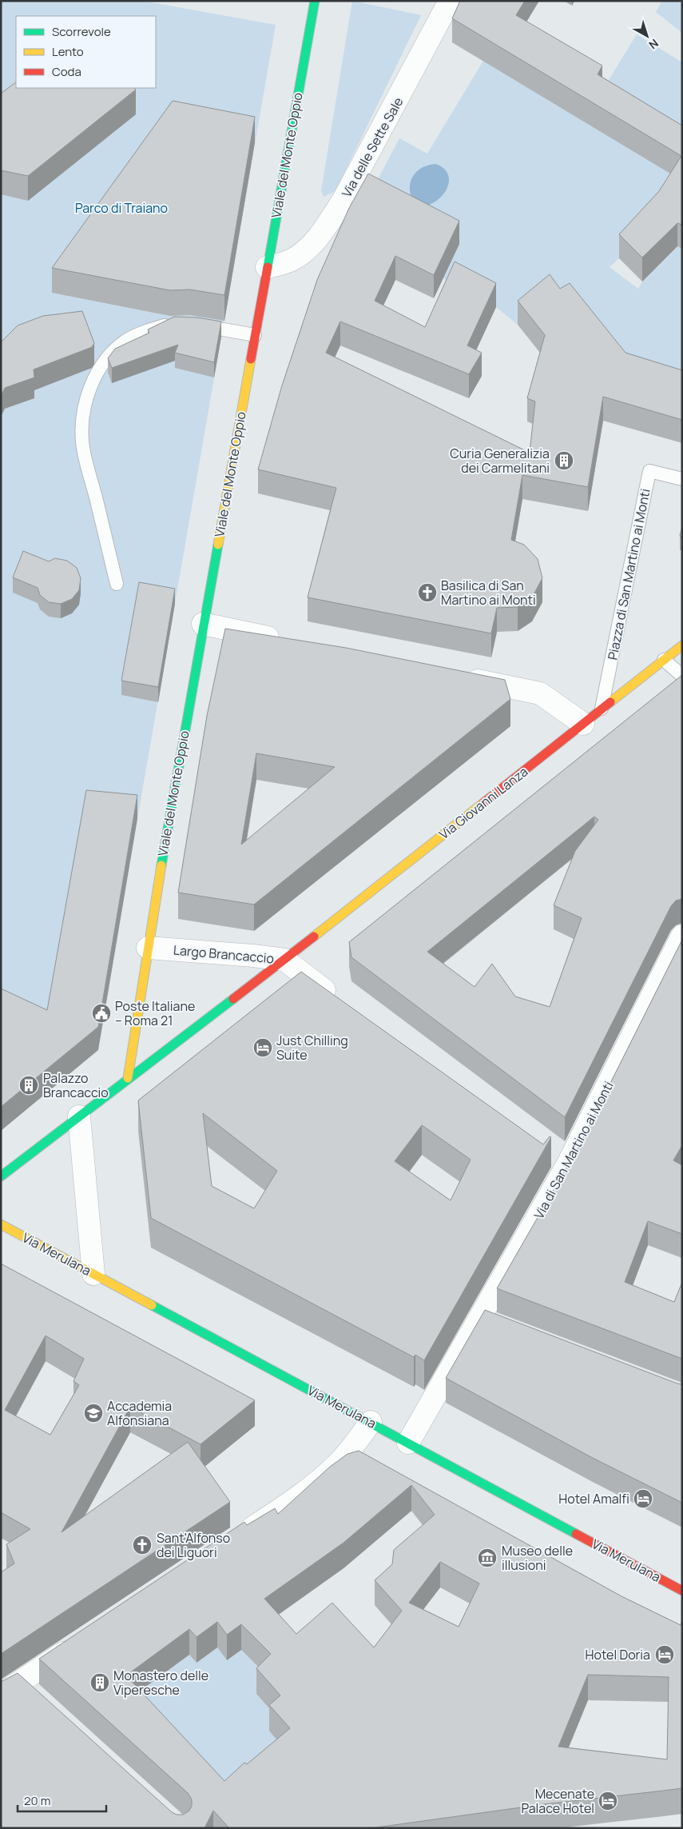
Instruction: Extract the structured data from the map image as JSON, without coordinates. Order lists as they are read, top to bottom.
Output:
{
  "streets": {
    "street": [
      "Via delle Sette Sale",
      "Viale del Monte Oppio",
      "Via Giovanni Lanza",
      "Largo Brancaccio",
      "Via di San Martino ai Monti",
      "Via Merulana"
    ],
    "lane": ["Piazza di San Martino ai Monti"]
  },
  "crossings": [
    ["Via delle Sette Sale", "Viale del Monte Oppio"],
    ["Viale del Monte Oppio", "Largo Brancaccio"],
    ["Piazza di San Martino ai Monti", "Via Giovanni Lanza"],
    ["Via Giovanni Lanza", "Largo Brancaccio"],
    ["Via di San Martino ai Monti", "Via Merulana"]
  ],
  "parks": ["Parco di Traiano"],
  "places": {
    "building": ["Curia Generalizia dei Carmelitani", "Palazzo Brancaccio", "Monastero delle Viperesche"],
    "church": ["Basilica di San Martino ai Monti", "Sant'Alfonso dei Liguori"],
    "public building": ["Poste Italiane – Roma 21"],
    "hotel": [
      "Just Chilling Suite",
      "Hotel Amalfi",
      "Hotel Doria",
      "Mecenate Palace Hotel"
    ],
    "school or university": ["Accademia Alfonsiana"],
    "museum": ["Museo delle illusioni"]
  },
  "legend": ["Scorrevole", "Lento", "Coda"],
  "scale_bar": "20 m",
  "north": "bottom right"
}
